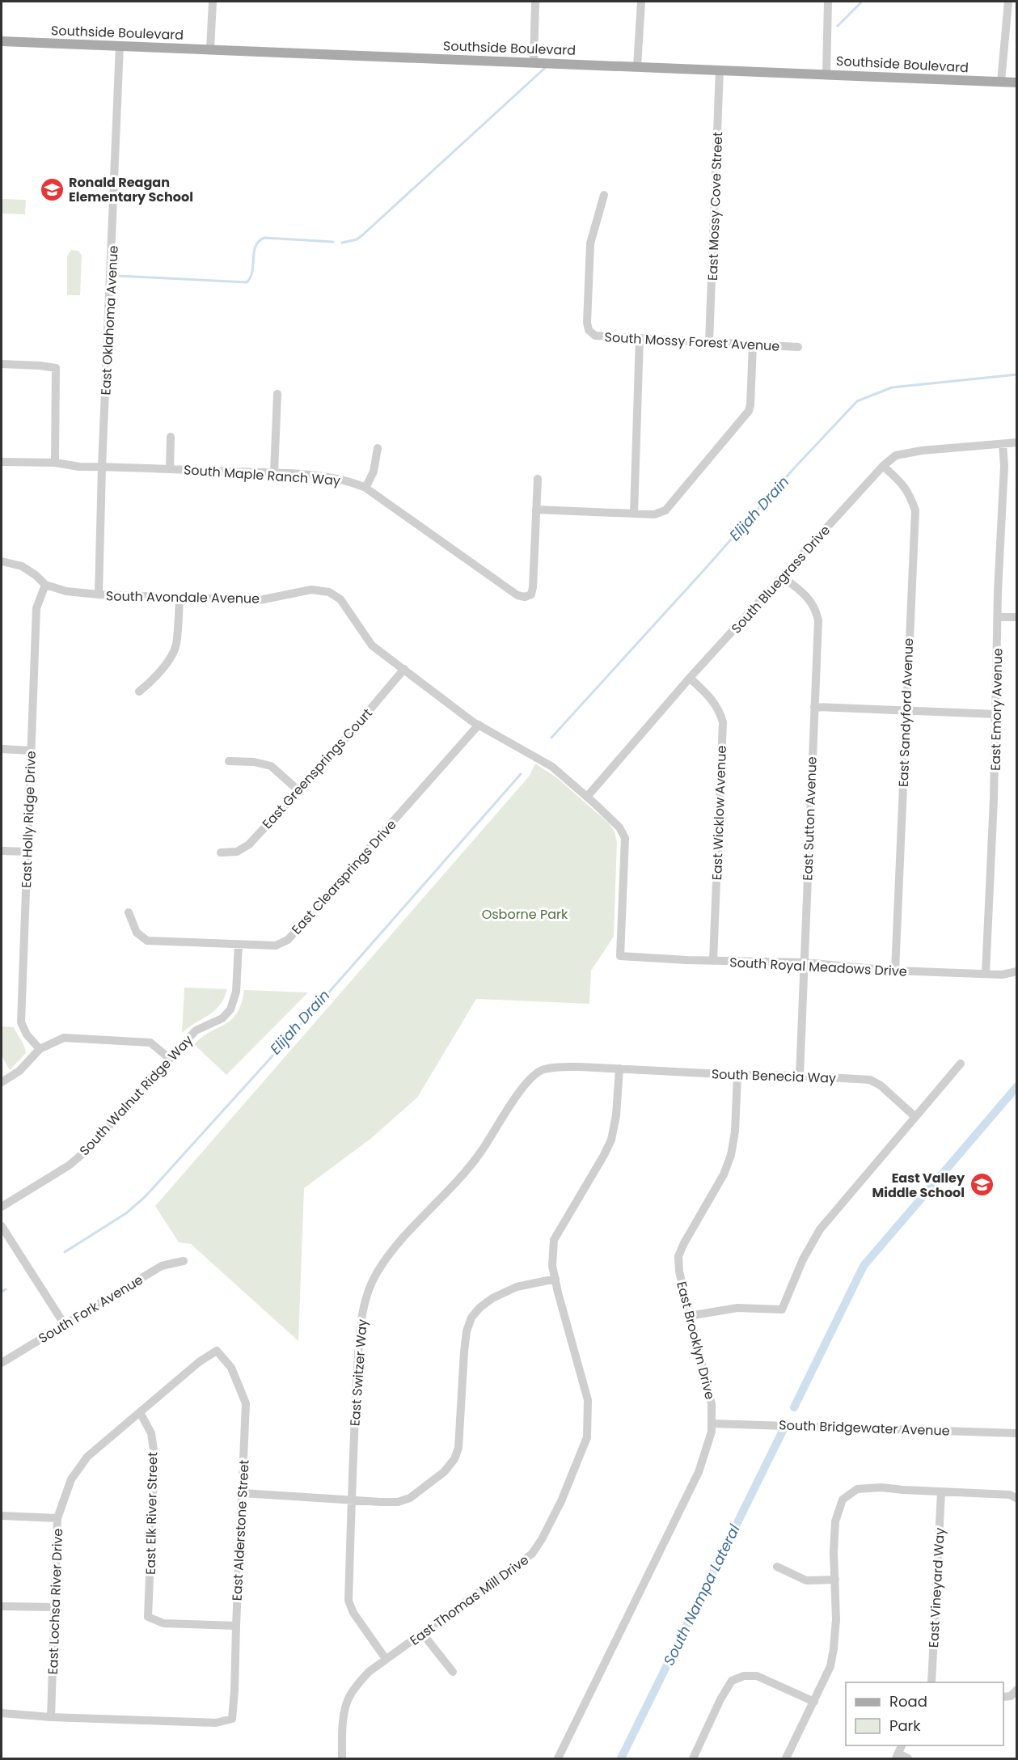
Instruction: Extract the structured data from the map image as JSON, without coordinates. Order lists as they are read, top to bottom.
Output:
{
  "streets": {
    "main road": ["Southside Boulevard"],
    "street": [
      "East Mossy Cove Street",
      "East Oklahoma Avenue",
      "South Mossy Forest Avenue",
      "South Maple Ranch Way",
      "South Bluegrass Drive",
      "South Avondale Avenue",
      "East Emory Avenue",
      "East Sandyford Avenue",
      "East Greensprings Court",
      "East Wicklow Avenue",
      "East Sutton Avenue",
      "East Holly Ridge Drive",
      "East Clearsprings Drive",
      "South Royal Meadows Drive",
      "South Benecia Way",
      "South Walnut Ridge Way",
      "South Fork Avenue",
      "East Brooklyn Drive",
      "East Switzer Way",
      "South Bridgewater Avenue",
      "East Elk River Street",
      "East Alderstone Street",
      "East Vineyard Way",
      "East Thomas Mill Drive",
      "East Lochsa River Drive"
    ]
  },
  "crossings": [
    ["Southside Boulevard", "East Mossy Cove Street"],
    ["Southside Boulevard", "East Oklahoma Avenue"],
    ["East Mossy Cove Street", "South Mossy Forest Avenue"],
    ["East Oklahoma Avenue", "South Maple Ranch Way"],
    ["East Oklahoma Avenue", "South Avondale Avenue"],
    ["South Bluegrass Drive", "South Avondale Avenue"],
    ["South Bluegrass Drive", "East Emory Avenue"],
    ["South Bluegrass Drive", "East Sandyford Avenue"],
    ["South Bluegrass Drive", "East Wicklow Avenue"],
    ["South Bluegrass Drive", "East Sutton Avenue"],
    ["South Avondale Avenue", "East Greensprings Court"],
    ["South Avondale Avenue", "East Holly Ridge Drive"],
    ["South Avondale Avenue", "East Clearsprings Drive"],
    ["South Avondale Avenue", "South Royal Meadows Drive"],
    ["East Emory Avenue", "South Royal Meadows Drive"],
    ["East Sandyford Avenue", "South Royal Meadows Drive"],
    ["East Wicklow Avenue", "South Royal Meadows Drive"],
    ["East Sutton Avenue", "South Royal Meadows Drive"],
    ["East Sutton Avenue", "South Benecia Way"],
    ["East Clearsprings Drive", "South Walnut Ridge Way"],
    ["South Benecia Way", "East Brooklyn Drive"],
    ["South Benecia Way", "East Switzer Way"],
    ["South Benecia Way", "East Thomas Mill Drive"],
    ["East Brooklyn Drive", "South Bridgewater Avenue"],
    ["East Switzer Way", "East Thomas Mill Drive"],
    ["East Elk River Street", "East Alderstone Street"],
    ["East Elk River Street", "East Lochsa River Drive"],
    ["East Alderstone Street", "East Lochsa River Drive"]
  ],
  "water": ["Elijah Drain", "South Nampa Lateral"],
  "parks": ["Osborne Park"],
  "places": {
    "school or university": ["Ronald Reagan Elementary School", "East Valley Middle School"]
  },
  "legend": ["Road", "Park"]
}
